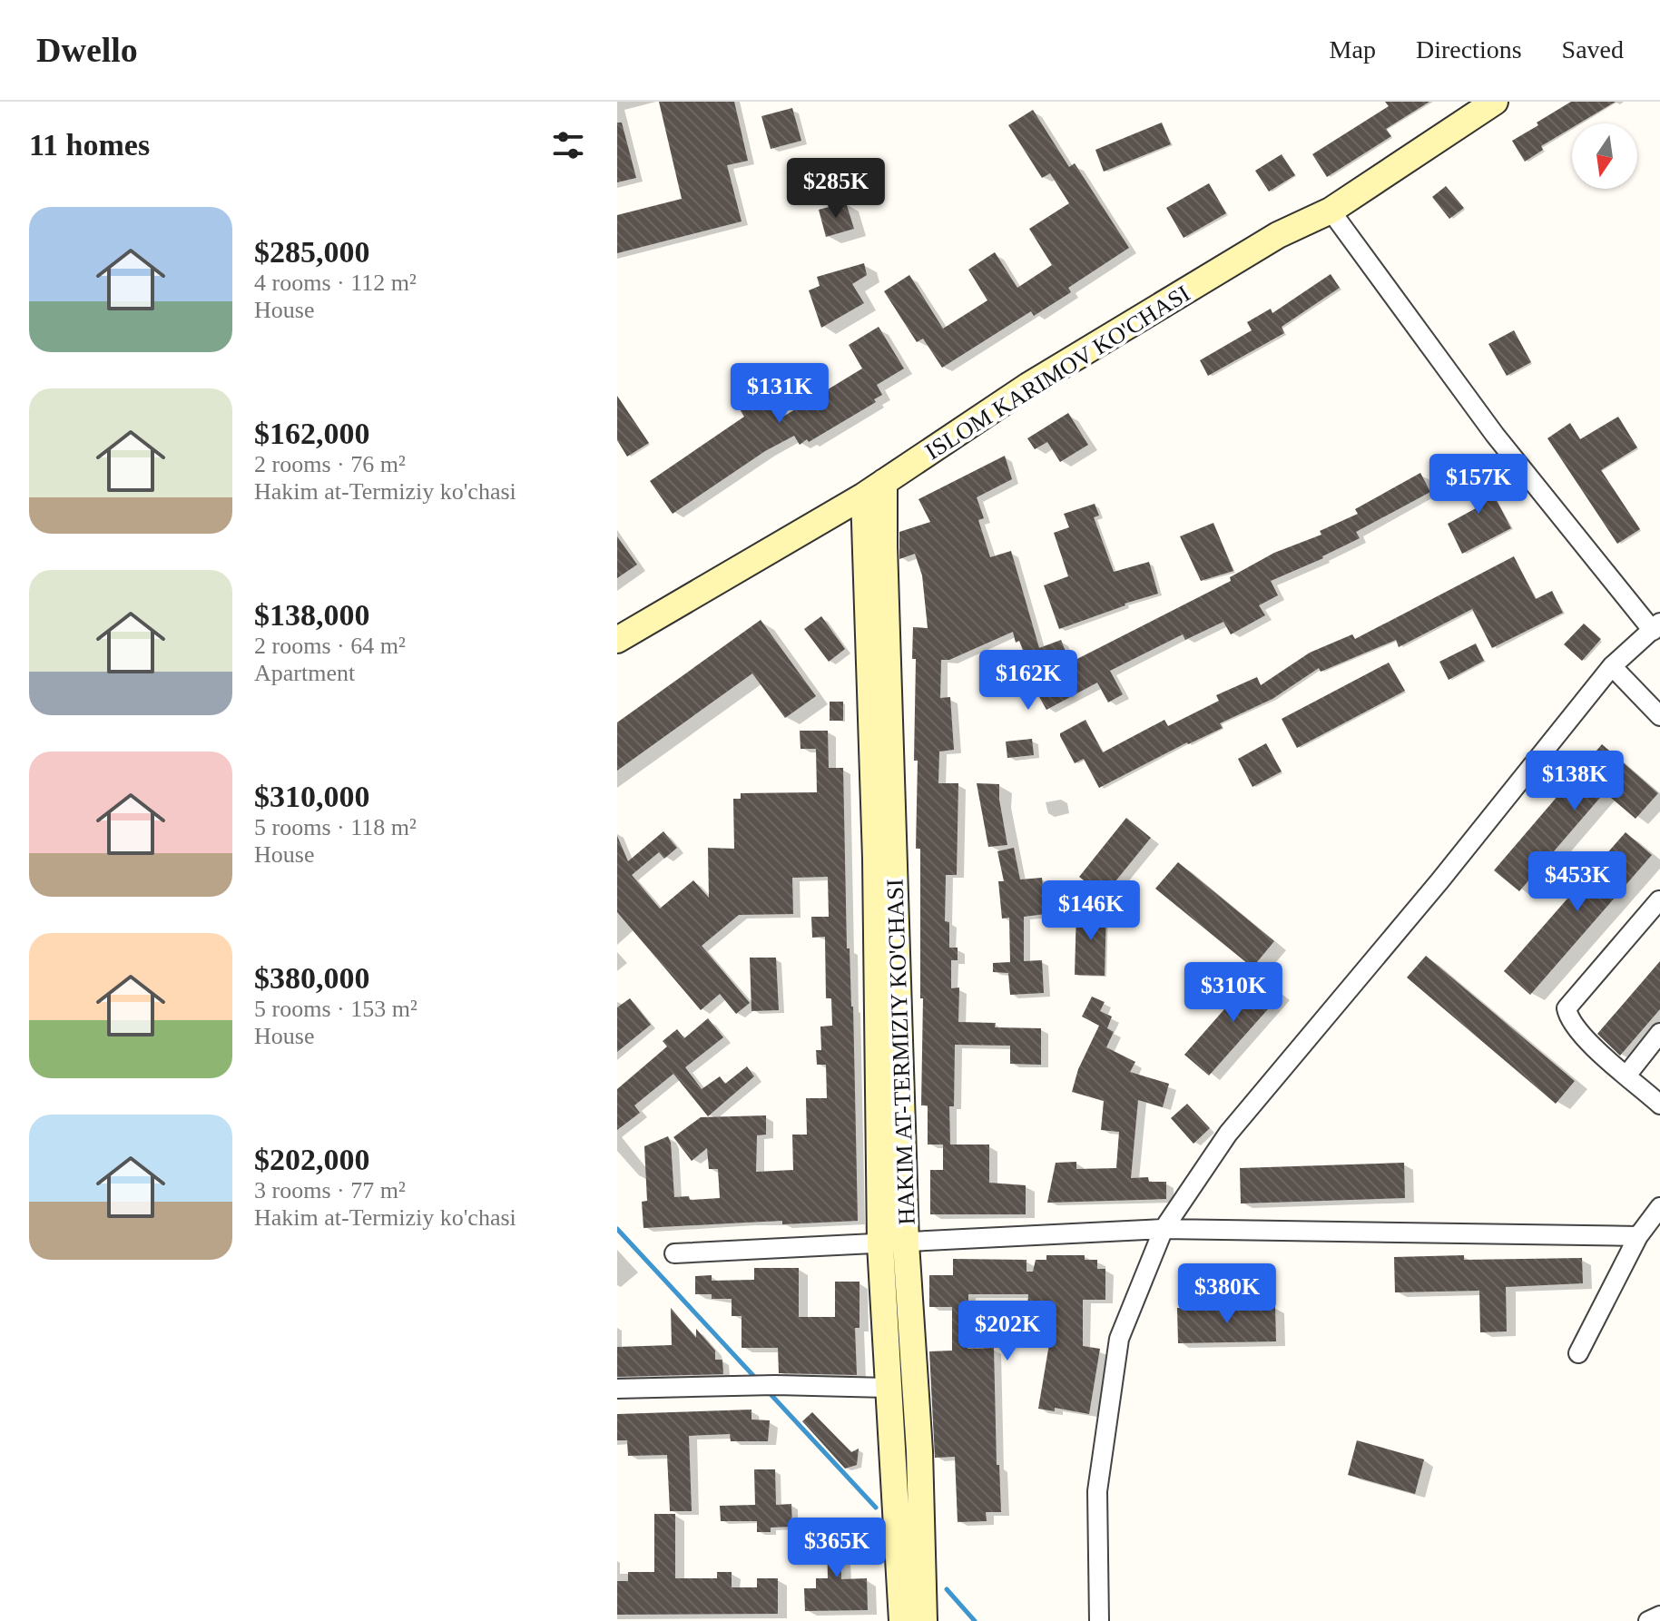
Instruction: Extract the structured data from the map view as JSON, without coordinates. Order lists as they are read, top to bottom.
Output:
{
  "streets": {
    "main road": ["ISLOM KARIMOV KO'CHASI", "HAKIM AT-TERMIZIY KO'CHASI"]
  },
  "crossings": [
    ["ISLOM KARIMOV KO'CHASI", "HAKIM AT-TERMIZIY KO'CHASI"]
  ],
  "north": "bottom",
  "page": {
    "header": "Dwello",
    "nav": ["Map", "Directions", "Saved"],
    "heading": "11 homes",
    "price": [
      "$285K",
      "$131K",
      "$157K",
      "$162K",
      "$138K",
      "$453K",
      "$146K",
      "$310K",
      "$380K",
      "$202K",
      "$365K"
    ],
    "list": [
      {
        "name": "$285,000",
        "note": "4 rooms · 112 m² · House"
      },
      {
        "name": "$162,000",
        "note": "2 rooms · 76 m² · Hakim at-Termiziy ko'chasi"
      },
      {
        "name": "$138,000",
        "note": "2 rooms · 64 m² · Apartment"
      },
      {
        "name": "$310,000",
        "note": "5 rooms · 118 m² · House"
      },
      {
        "name": "$380,000",
        "note": "5 rooms · 153 m² · House"
      },
      {
        "name": "$202,000",
        "note": "3 rooms · 77 m² · Hakim at-Termiziy ko'chasi"
      }
    ]
  }
}
